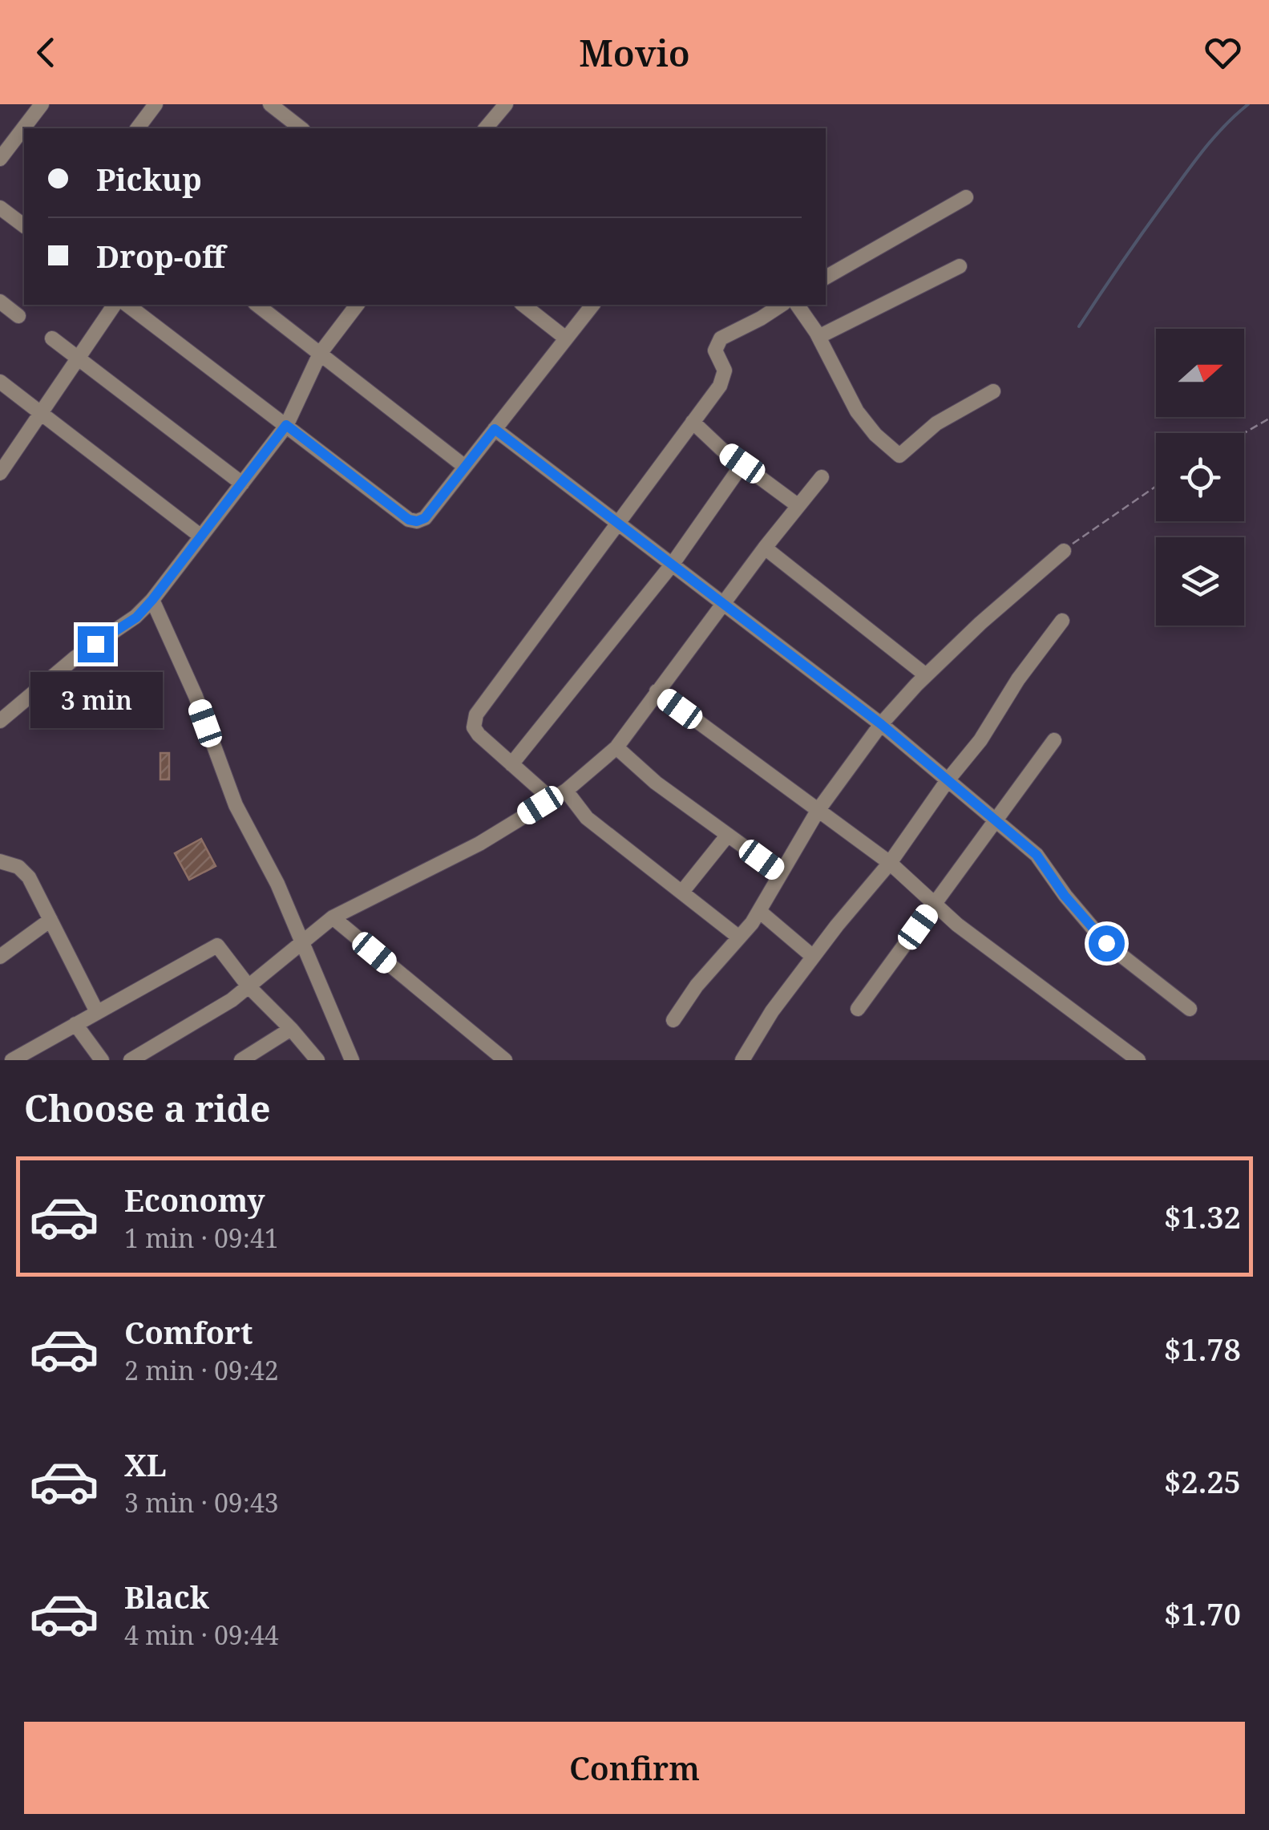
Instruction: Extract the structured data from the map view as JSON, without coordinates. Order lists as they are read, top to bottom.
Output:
{
  "north": "right",
  "page": {
    "header": "Movio",
    "banner": ["Pickup", "Drop-off"],
    "bubble": "3 min",
    "heading": "Choose a ride",
    "list": [
      {
        "name": "Economy",
        "note": "1 min · 09:41",
        "value": "$1.32"
      },
      {
        "name": "Comfort",
        "note": "2 min · 09:42",
        "value": "$1.78"
      },
      {
        "name": "XL",
        "note": "3 min · 09:43",
        "value": "$2.25"
      },
      {
        "name": "Black",
        "note": "4 min · 09:44",
        "value": "$1.70"
      }
    ],
    "buttons": "Confirm"
  }
}
